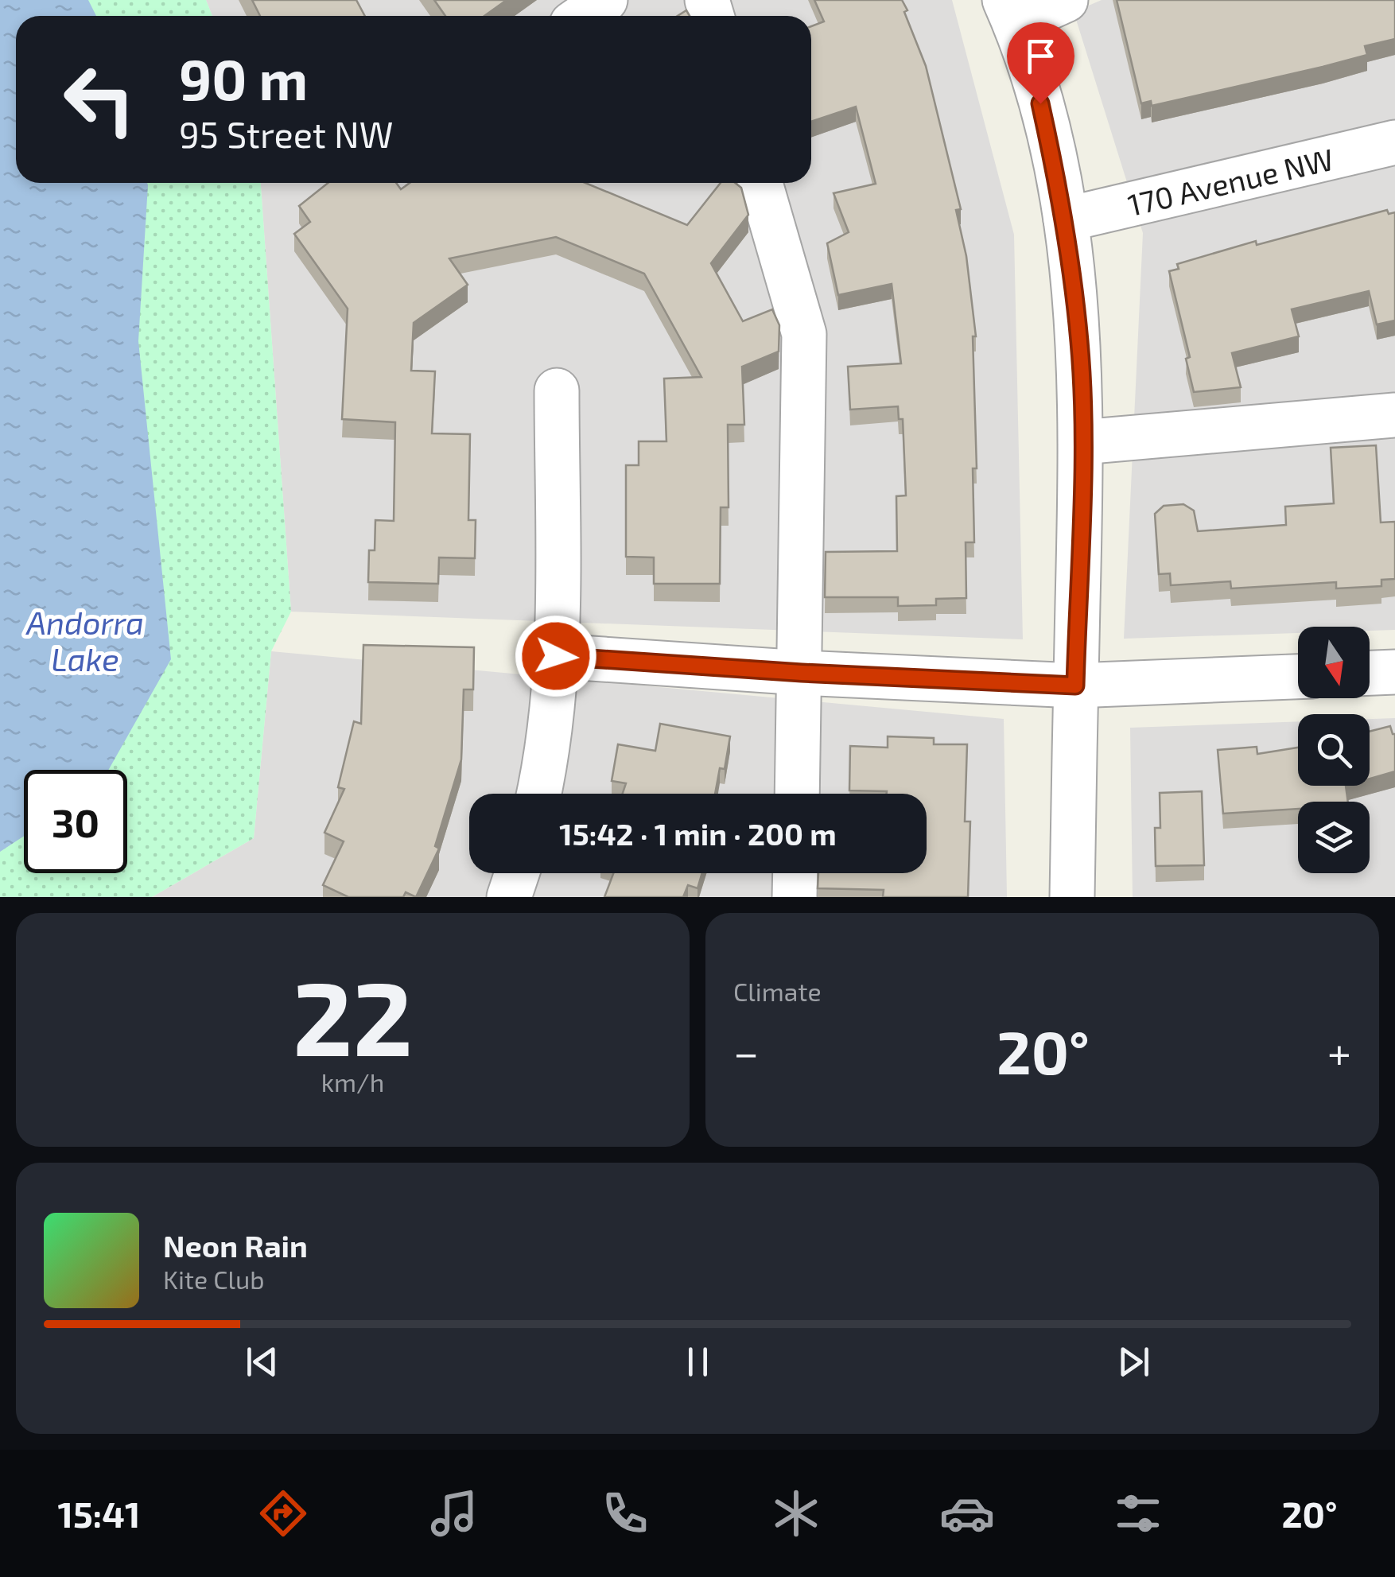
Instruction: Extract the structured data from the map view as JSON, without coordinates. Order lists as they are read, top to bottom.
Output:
{
  "streets": {
    "street": ["170 Avenue NW"]
  },
  "water": ["Andorra Lake"],
  "north": "bottom",
  "page": {
    "turn": ["90 m", "95 Street NW"],
    "limit": "30",
    "trip": "15:42 · 1 min · 200 m",
    "tile": [
      ["22", "km/h"],
      "Climate"
    ],
    "heat": ["−", "20°", "+"],
    "song": ["Neon Rain", "Kite Club"],
    "tabs": ["15:41", "20°"]
  }
}
